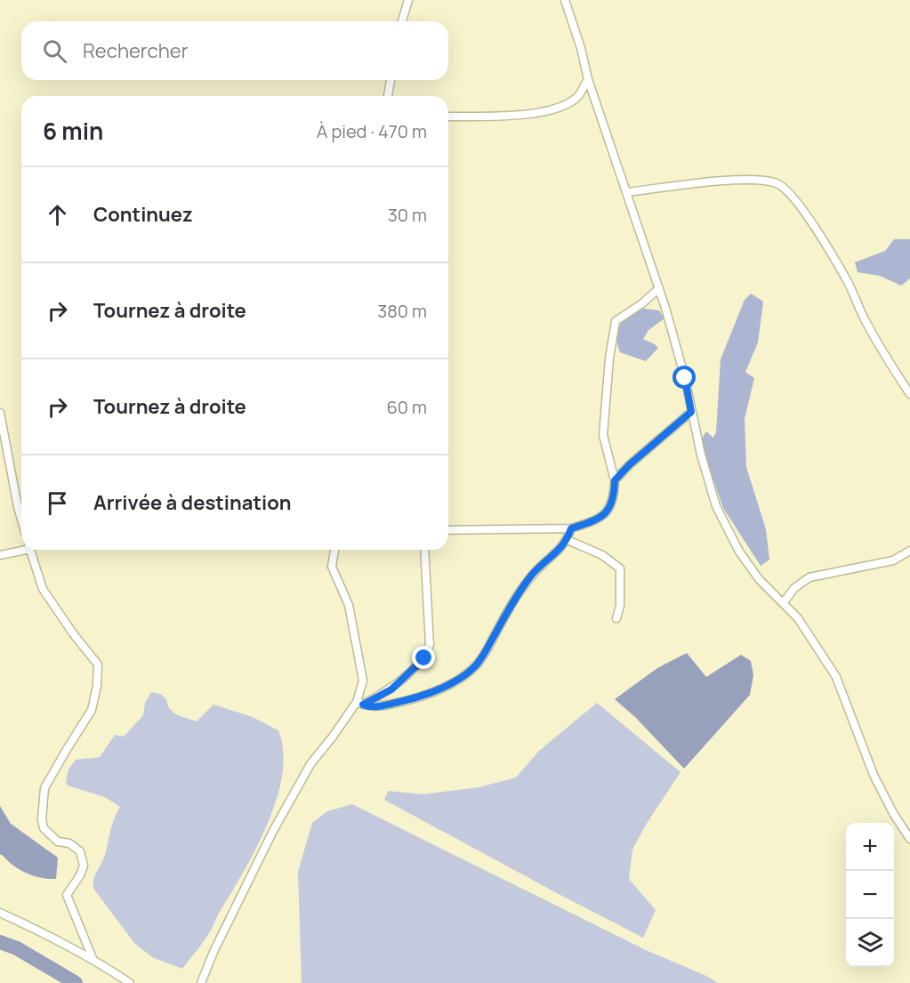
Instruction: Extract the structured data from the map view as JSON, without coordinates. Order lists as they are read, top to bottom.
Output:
{
  "page": {
    "search": "Rechercher",
    "heading": ["6 min", "À pied · 470 m"],
    "list": [
      ["Continuez", "30 m"],
      ["Tournez à droite", "380 m"],
      ["Tournez à droite", "60 m"],
      "Arrivée à destination"
    ],
    "map_buttons": ["+", "−"]
  }
}
